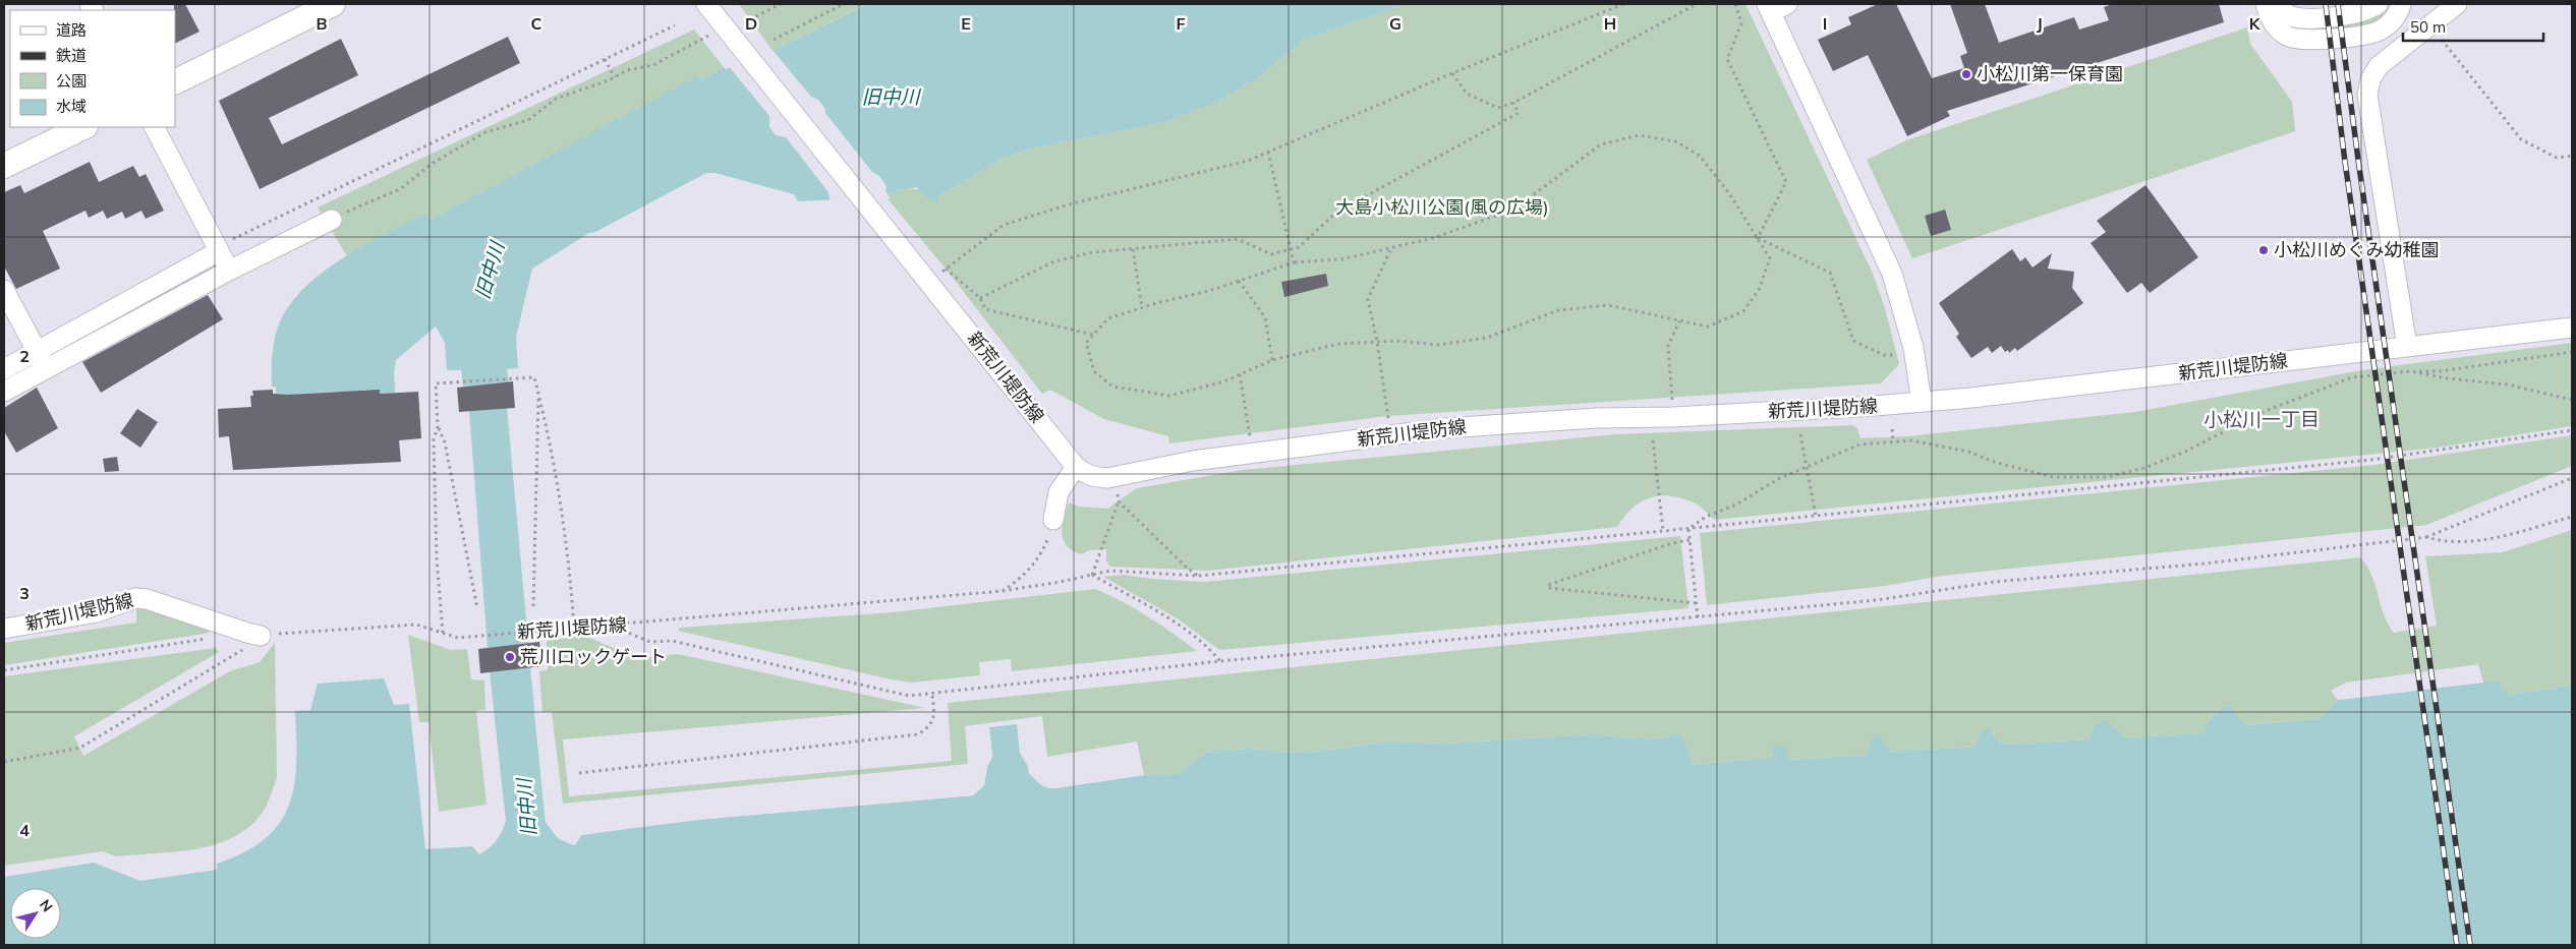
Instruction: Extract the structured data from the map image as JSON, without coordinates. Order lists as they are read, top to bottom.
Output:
{
  "streets": {
    "street": ["新荒川堤防線"]
  },
  "districts": ["小松川一丁目"],
  "water": ["旧中川"],
  "parks": ["大島小松川公園(風の広場)"],
  "places": ["小松川第一保育園", "小松川めぐみ幼稚園", "荒川ロックゲート"],
  "legend": [
    "道路",
    "鉄道",
    "公園",
    "水域"
  ],
  "scale_bar": "50 m",
  "north": "top right",
  "grid": {
    "columns": [
      "B",
      "C",
      "D",
      "E",
      "F",
      "G",
      "H",
      "I",
      "J",
      "K"
    ],
    "rows": ["2", "3", "4"]
  }
}
